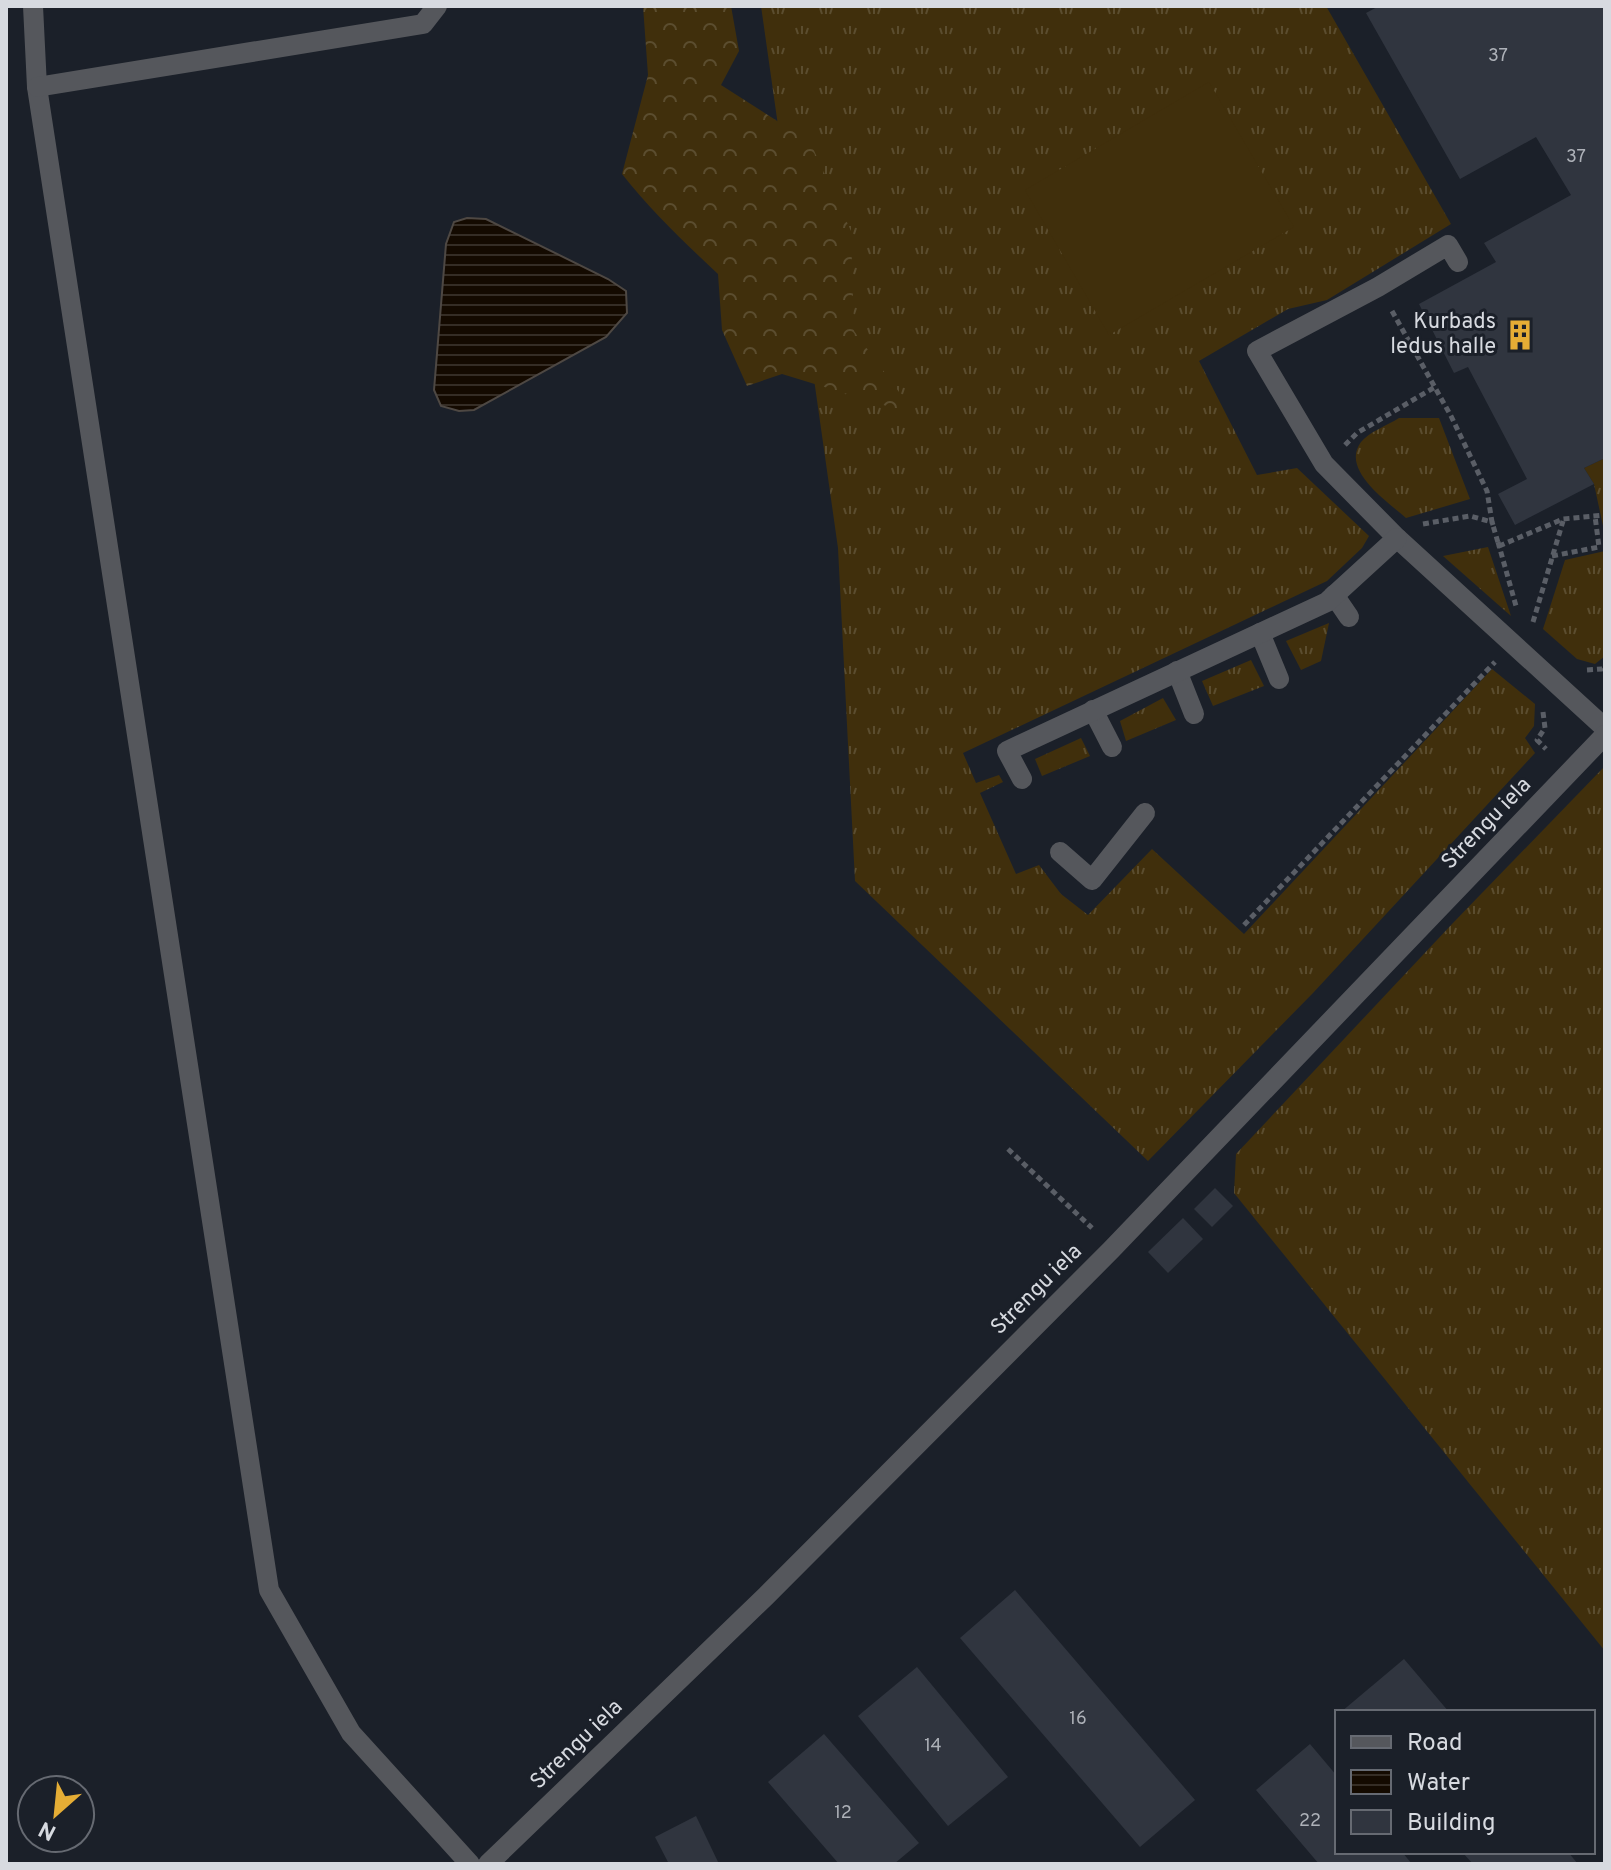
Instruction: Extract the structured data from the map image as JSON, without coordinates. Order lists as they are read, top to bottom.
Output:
{
  "streets": {
    "street": ["Strengu iela"]
  },
  "places": {
    "building": ["Kurbads ledus halle"]
  },
  "house_numbers": [
    "37",
    "37",
    "16",
    "14",
    "12",
    "22"
  ],
  "legend": ["Road", "Water", "Building"],
  "north": "bottom left"
}
